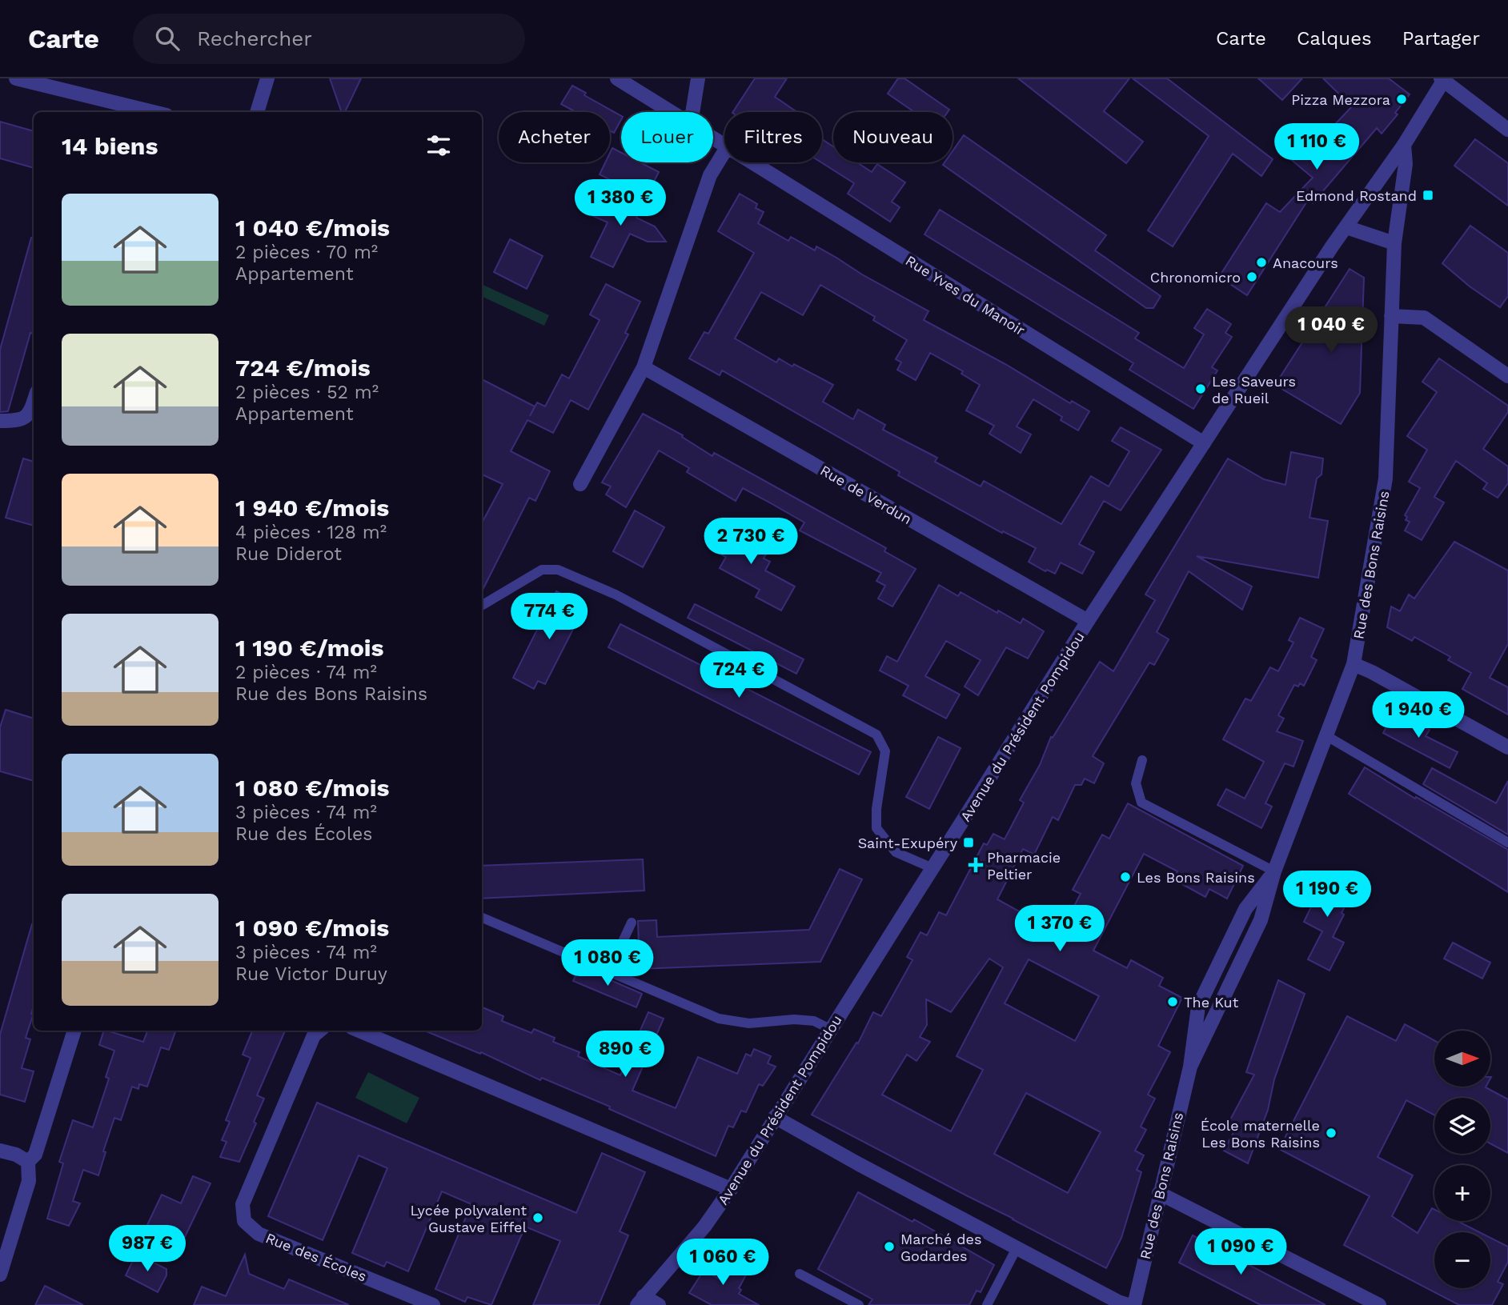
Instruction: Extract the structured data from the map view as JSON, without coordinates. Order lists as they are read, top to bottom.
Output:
{
  "streets": {
    "street": [
      "Rue Yves du Manoir",
      "Rue de Verdun",
      "Rue des Bons Raisins",
      "Avenue du Président Pompidou",
      "Rue des Écoles"
    ]
  },
  "crossings": [
    ["Rue Yves du Manoir", "Avenue du Président Pompidou"],
    ["Rue de Verdun", "Avenue du Président Pompidou"],
    ["Rue des Bons Raisins", "Avenue du Président Pompidou"]
  ],
  "places": {
    "other": [
      "Pizza Mezzora",
      "Anacours",
      "Chronomicro",
      "Les Saveurs de Rueil",
      "Les Bons Raisins",
      "The Kut",
      "École maternelle Les Bons Raisins",
      "Lycée polyvalent Gustave Eiffel",
      "Marché des Godardes"
    ],
    "transit": ["Edmond Rostand", "Saint-Exupéry"],
    "health": ["Pharmacie Peltier"]
  },
  "north": "right",
  "page": {
    "header": "Carte",
    "search": "Rechercher",
    "nav": ["Carte", "Calques", "Partager"],
    "chip": [
      "Acheter",
      "Louer",
      "Filtres",
      "Nouveau"
    ],
    "heading": "14 biens",
    "price": [
      "1 110 €",
      "1 380 €",
      "1 040 €",
      "2 730 €",
      "774 €",
      "724 €",
      "1 940 €",
      "1 190 €",
      "1 370 €",
      "1 080 €",
      "890 €",
      "987 €",
      "1 090 €",
      "1 060 €"
    ],
    "list": [
      {
        "name": "1 040 €/mois",
        "note": "2 pièces · 70 m² · Appartement"
      },
      {
        "name": "724 €/mois",
        "note": "2 pièces · 52 m² · Appartement"
      },
      {
        "name": "1 940 €/mois",
        "note": "4 pièces · 128 m² · Rue Diderot"
      },
      {
        "name": "1 190 €/mois",
        "note": "2 pièces · 74 m² · Rue des Bons Raisins"
      },
      {
        "name": "1 080 €/mois",
        "note": "3 pièces · 74 m² · Rue des Écoles"
      },
      {
        "name": "1 090 €/mois",
        "note": "3 pièces · 74 m² · Rue Victor Duruy"
      }
    ],
    "map_buttons": ["+", "−"]
  }
}
